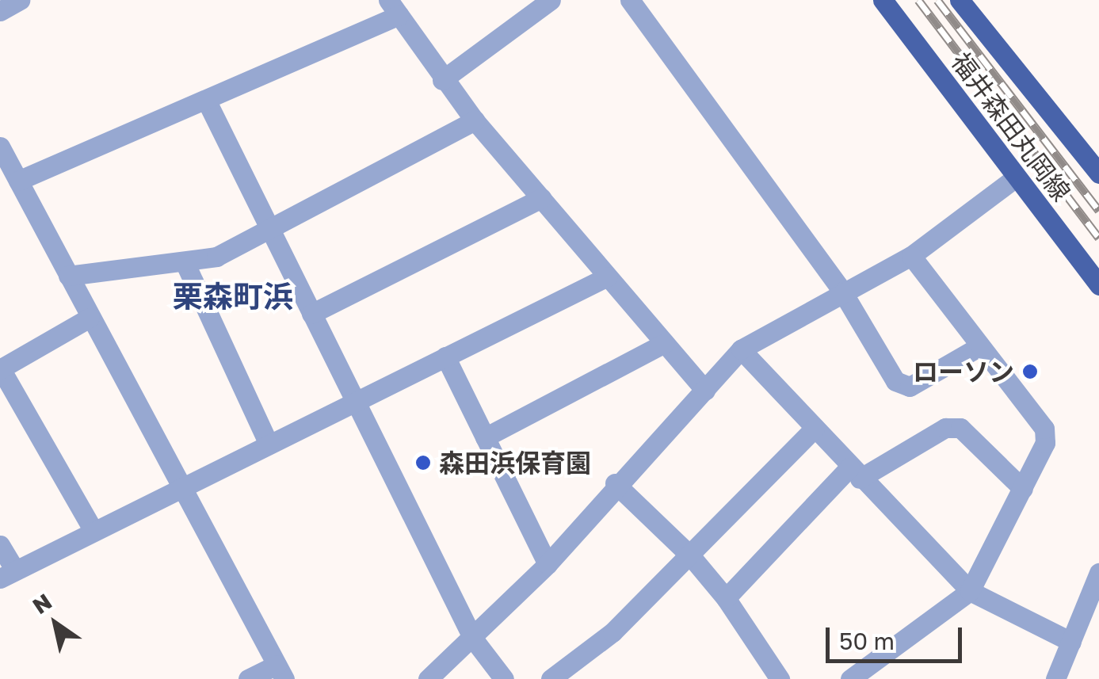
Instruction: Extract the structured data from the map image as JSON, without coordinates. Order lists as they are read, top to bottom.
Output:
{
  "streets": {
    "main road": ["福井森田丸岡線"]
  },
  "districts": ["栗森町浜"],
  "places": ["ローソン", "森田浜保育園"],
  "scale_bar": "50 m",
  "north": "top left"
}
